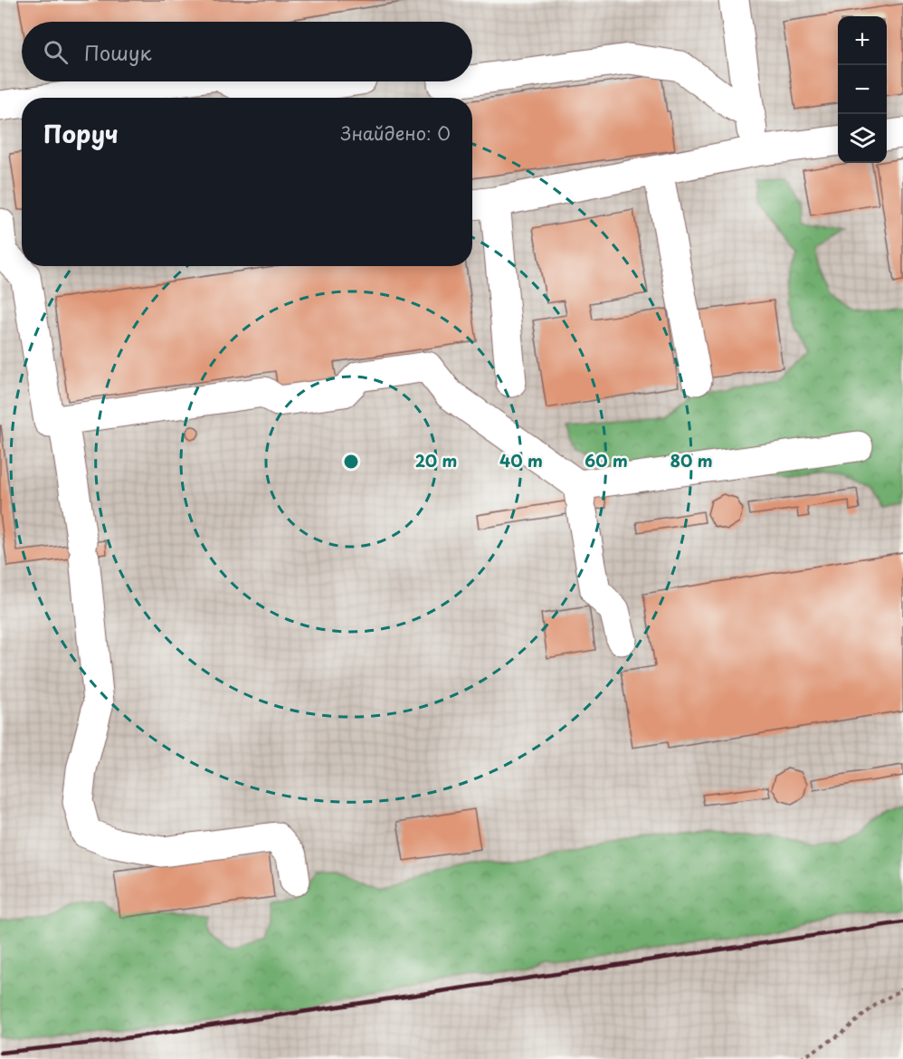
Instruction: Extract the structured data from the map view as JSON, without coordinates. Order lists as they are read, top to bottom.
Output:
{
  "page": {
    "map_buttons": ["+", "−"],
    "search": "Пошук",
    "heading": ["Поруч", "Знайдено: 0"]
  },
  "rings": [
    "20 m",
    "40 m",
    "60 m",
    "80 m"
  ]
}
